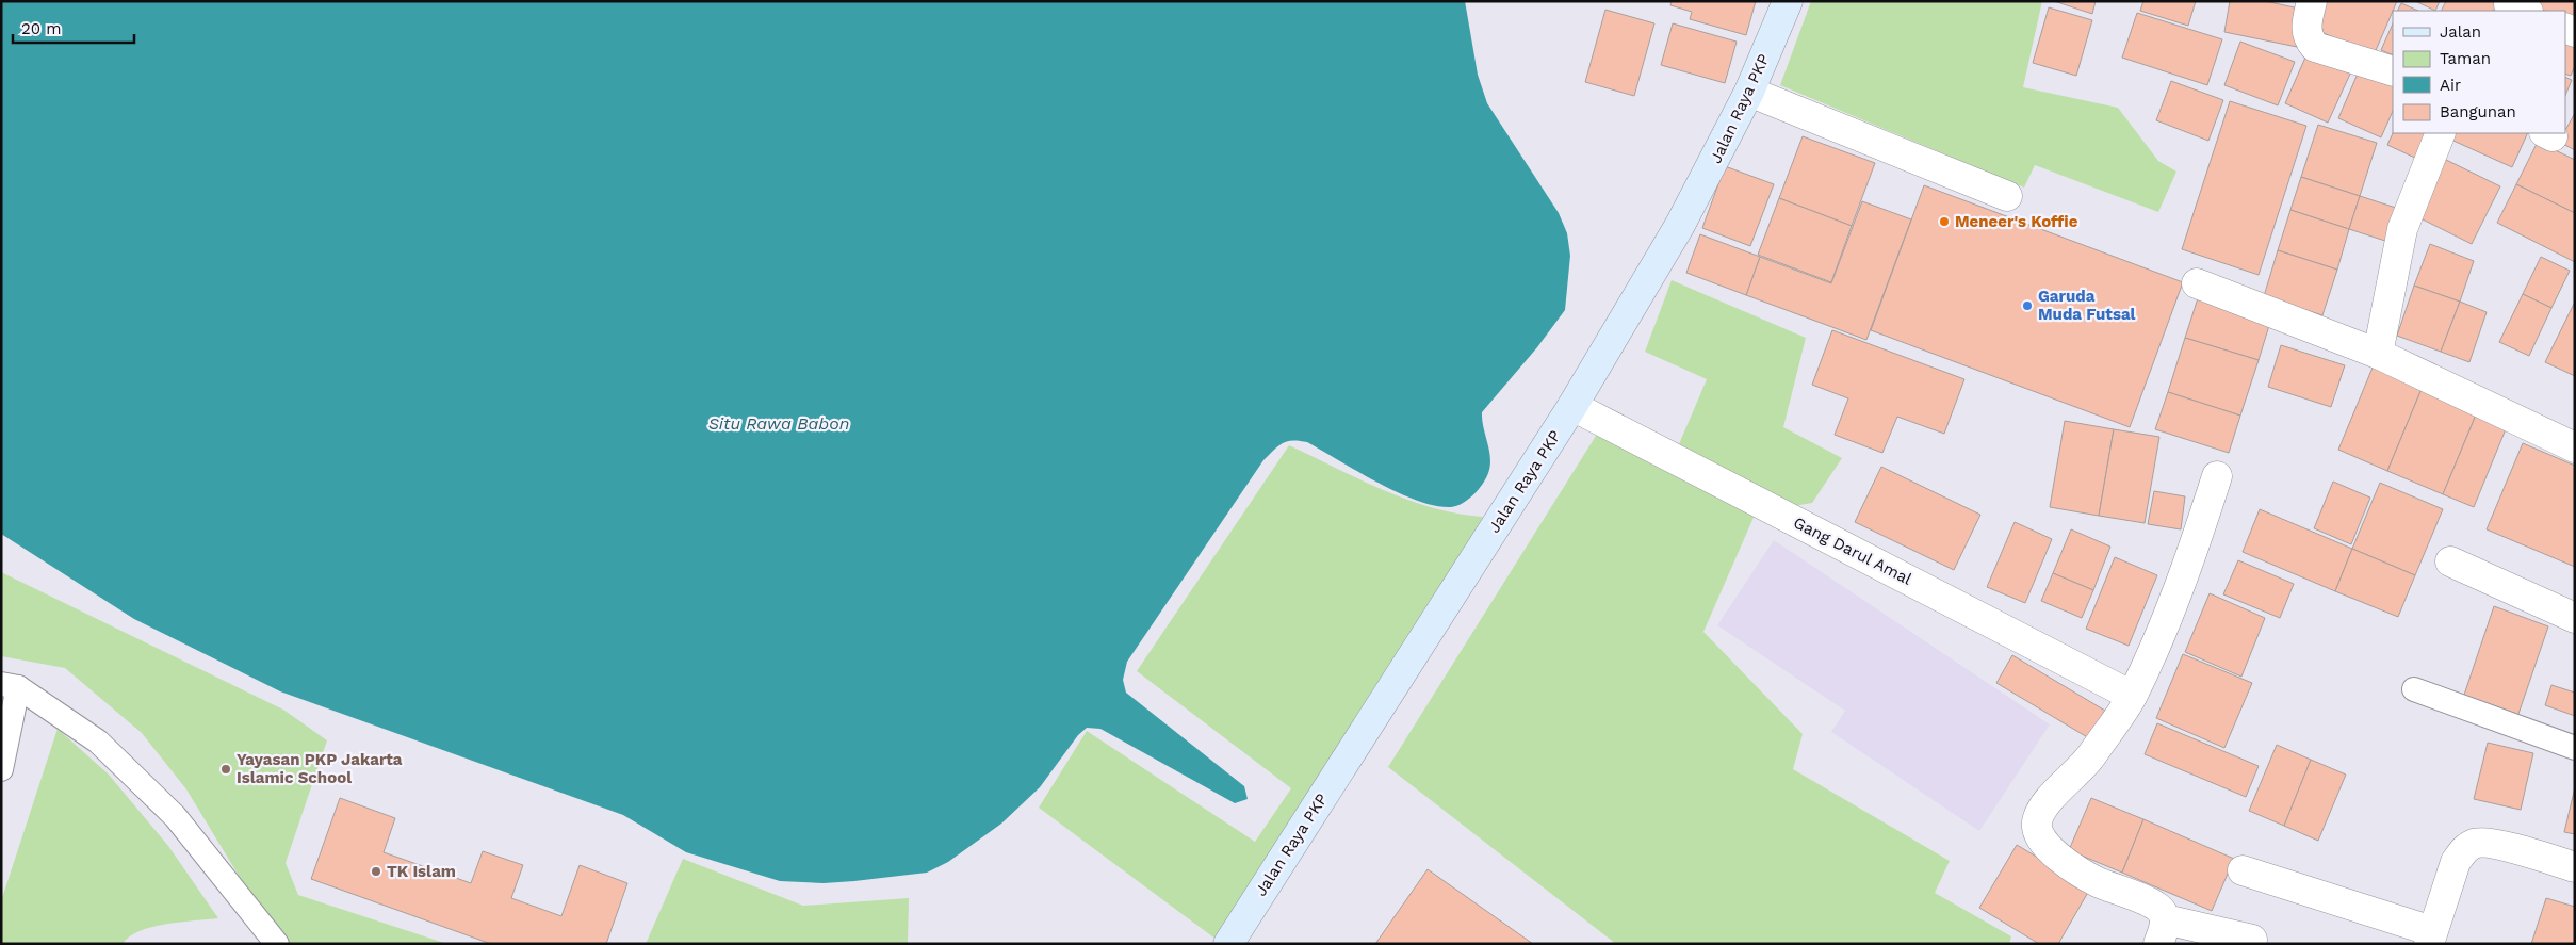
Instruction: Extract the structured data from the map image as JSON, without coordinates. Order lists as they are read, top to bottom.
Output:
{
  "streets": {
    "street": ["Jalan Raya PKP", "Gang Darul Amal"]
  },
  "crossings": [
    ["Jalan Raya PKP", "Gang Darul Amal"]
  ],
  "water": ["Situ Rawa Babon"],
  "places": [
    "Meneer's Koffie",
    "Garuda Muda Futsal",
    "Yayasan PKP Jakarta Islamic School",
    "TK Islam"
  ],
  "legend": [
    "Jalan",
    "Taman",
    "Air",
    "Bangunan"
  ],
  "scale_bar": "20 m"
}
